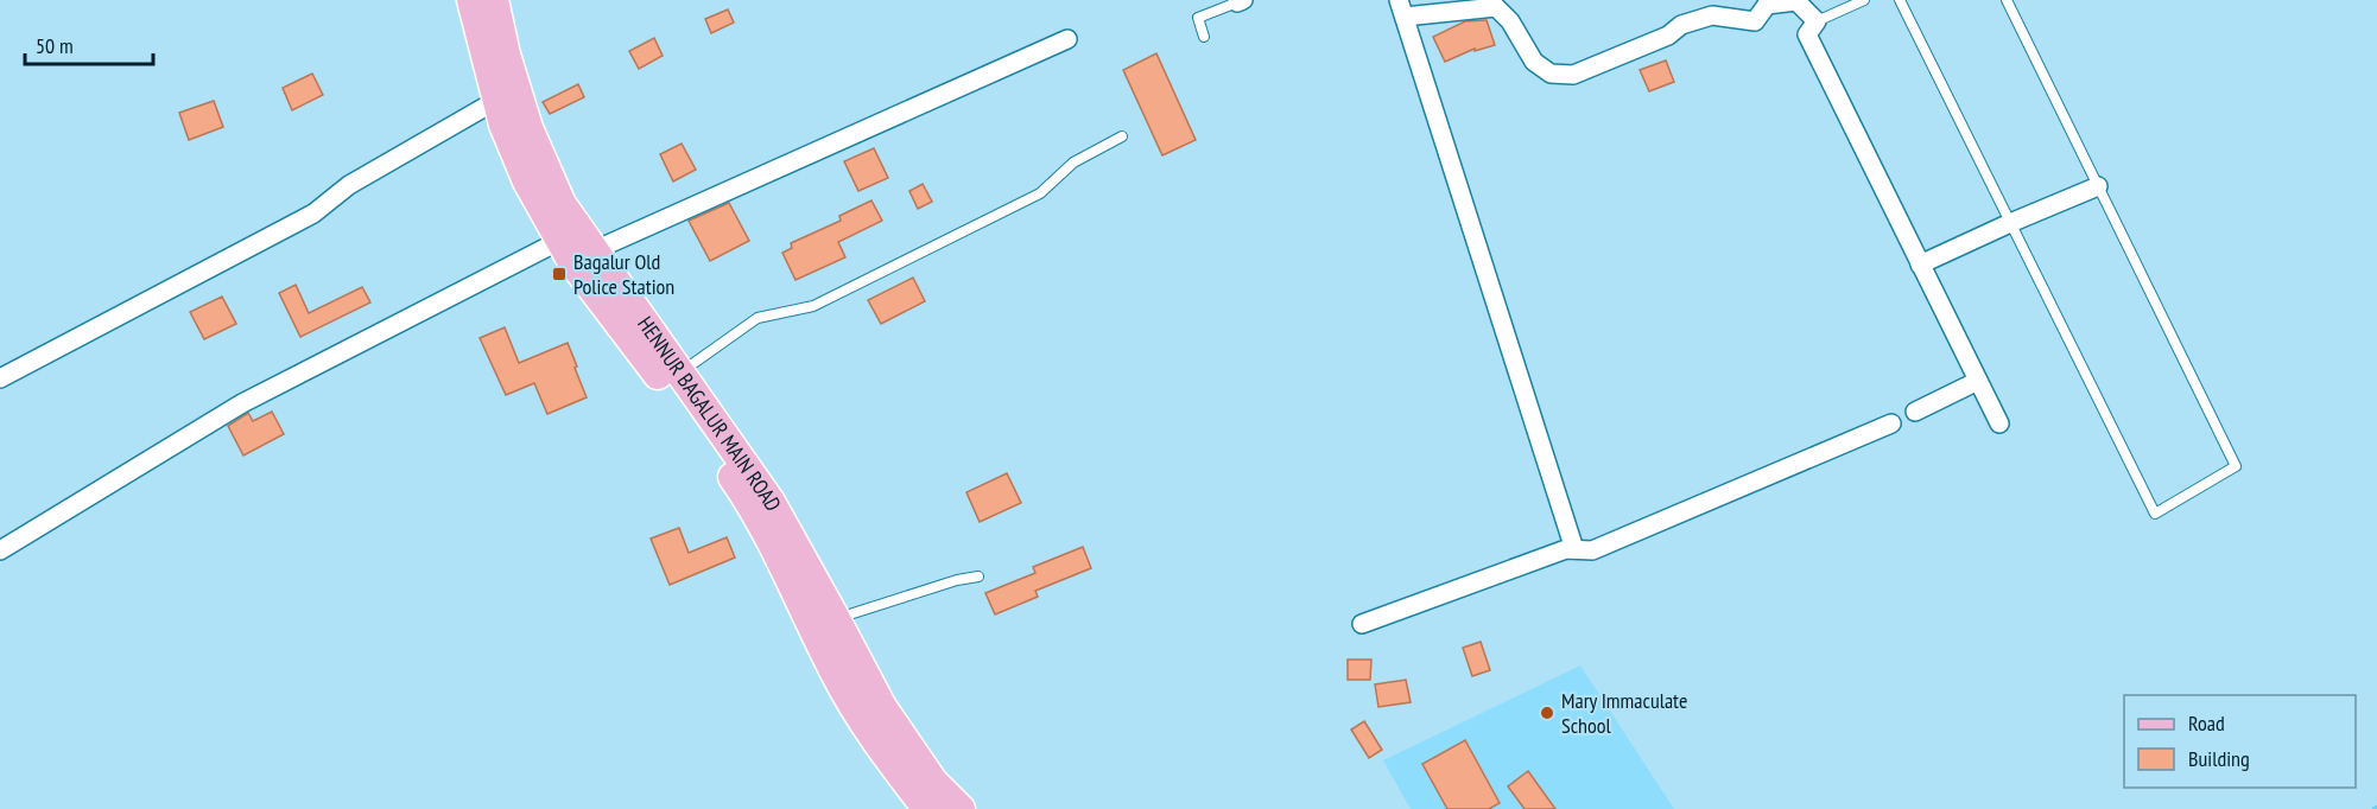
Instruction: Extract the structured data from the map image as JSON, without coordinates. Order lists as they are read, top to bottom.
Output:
{
  "streets": {
    "main road": ["HENNUR BAGALUR MAIN ROAD"]
  },
  "places": {
    "transit": ["Bagalur Old Police Station"],
    "other": ["Mary Immaculate School"]
  },
  "legend": ["Road", "Building"],
  "scale_bar": "50 m"
}
